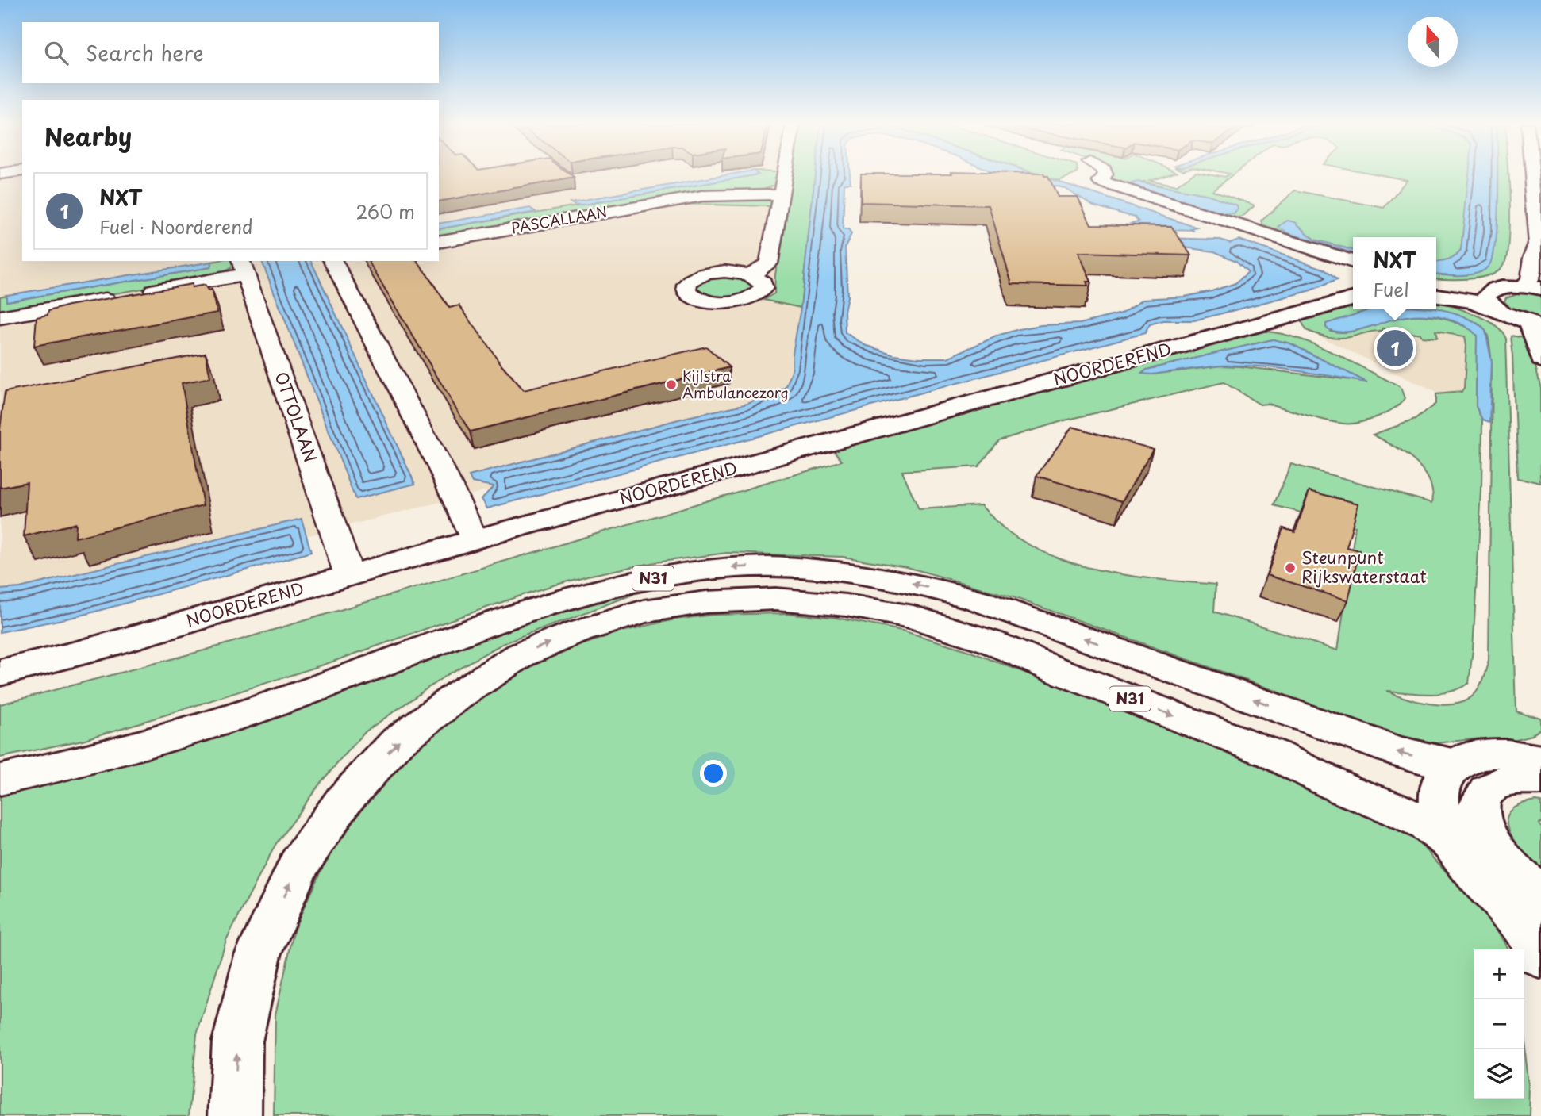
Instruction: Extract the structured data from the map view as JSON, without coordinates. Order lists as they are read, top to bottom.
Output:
{
  "streets": {
    "main road": ["NOORDEREND", "N31"],
    "street": ["PASCALLAAN", "OTTOLAAN"]
  },
  "crossings": [
    ["NOORDEREND", "OTTOLAAN"]
  ],
  "places": ["Kijlstra Ambulancezorg", "Steunpunt Rijkswaterstaat"],
  "north": "top",
  "page": {
    "search": "Search here",
    "heading": "Nearby",
    "list": [
      {
        "mark": "1",
        "name": "NXT",
        "note": "Fuel · Noorderend",
        "value": "260 m"
      }
    ],
    "popup": ["NXT", "Fuel"],
    "pins": "1",
    "map_buttons": ["+", "−"]
  }
}
